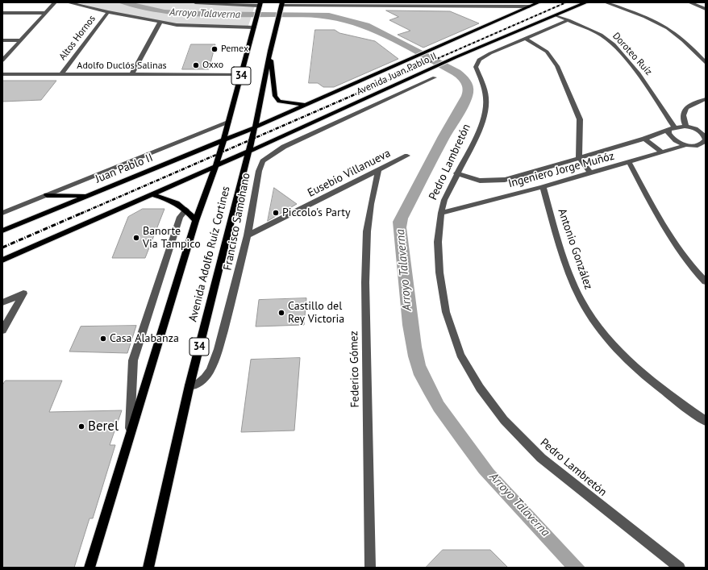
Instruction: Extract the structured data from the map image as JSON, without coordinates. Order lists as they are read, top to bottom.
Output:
{
  "streets": {
    "main road": [
      "Avenida Juan Pablo II",
      "34",
      "Juan Pablo II",
      "Avenida Adolfo Ruíz Cortines"
    ],
    "street": [
      "Altos Hornos",
      "Doroteo Ruíz",
      "Adolfo Duclós Salinas",
      "Pedro Lambretón",
      "Ingeniero Jorge Muñóz",
      "Eusebio Villanueva",
      "Francisco Samohano",
      "Antonio González",
      "Federico Gómez"
    ]
  },
  "crossings": [
    ["Altos Hornos", "Adolfo Duclós Salinas"],
    ["Doroteo Ruíz", "Avenida Juan Pablo II"],
    ["Doroteo Ruíz", "Pedro Lambretón"],
    ["Doroteo Ruíz", "Ingeniero Jorge Muñóz"],
    ["Adolfo Duclós Salinas", "Avenida Adolfo Ruíz Cortines"],
    ["Avenida Juan Pablo II", "Juan Pablo II"],
    ["Avenida Juan Pablo II", "Avenida Adolfo Ruíz Cortines"],
    ["Pedro Lambretón", "Ingeniero Jorge Muñóz"],
    ["Juan Pablo II", "Avenida Adolfo Ruíz Cortines"],
    ["Ingeniero Jorge Muñóz", "Antonio González"],
    ["Eusebio Villanueva", "Francisco Samohano"],
    ["Eusebio Villanueva", "Federico Gómez"],
    ["Francisco Samohano", "Avenida Adolfo Ruíz Cortines"]
  ],
  "water": ["Arroyo Talaverna"],
  "places": [
    "Pemex",
    "Oxxo",
    "Piccolo's Party",
    "Banorte Via Tampico",
    "Castillo del Rey Victoria",
    "Casa Alabanza",
    "Berel"
  ]
}
